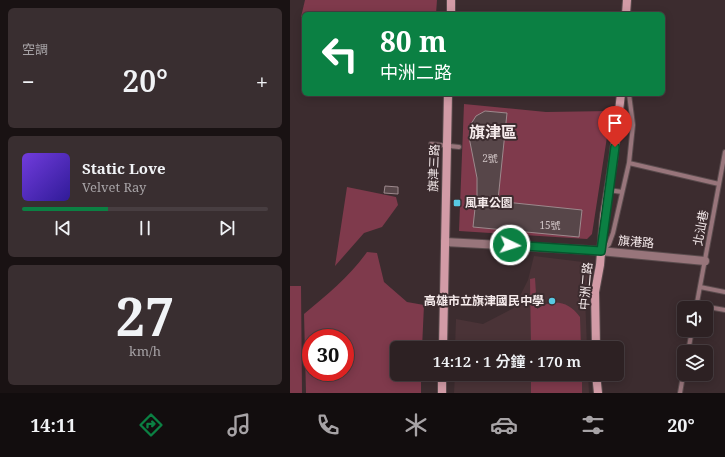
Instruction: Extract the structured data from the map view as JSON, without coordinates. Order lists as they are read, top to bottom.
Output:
{
  "streets": {
    "street": ["旗津三路", "旗港路", "中洲二路"],
    "lane": ["北汕巷"]
  },
  "crossings": [
    ["旗津三路", "旗港路"],
    ["北汕巷", "旗港路"],
    ["旗港路", "中洲二路"]
  ],
  "districts": ["旗津區"],
  "places": {
    "transit": ["風車公園"],
    "other": ["高雄市立旗津國民中學"]
  },
  "house_numbers": ["2號", "15號"],
  "page": {
    "tile": [
      "空調",
      ["27", "km/h"]
    ],
    "turn": ["80 m", "中洲二路"],
    "heat": ["−", "20°", "+"],
    "song": ["Static Love", "Velvet Ray"],
    "limit": "30",
    "trip": "14:12 · 1 分鐘 · 170 m",
    "tabs": ["14:11", "20°"]
  }
}
